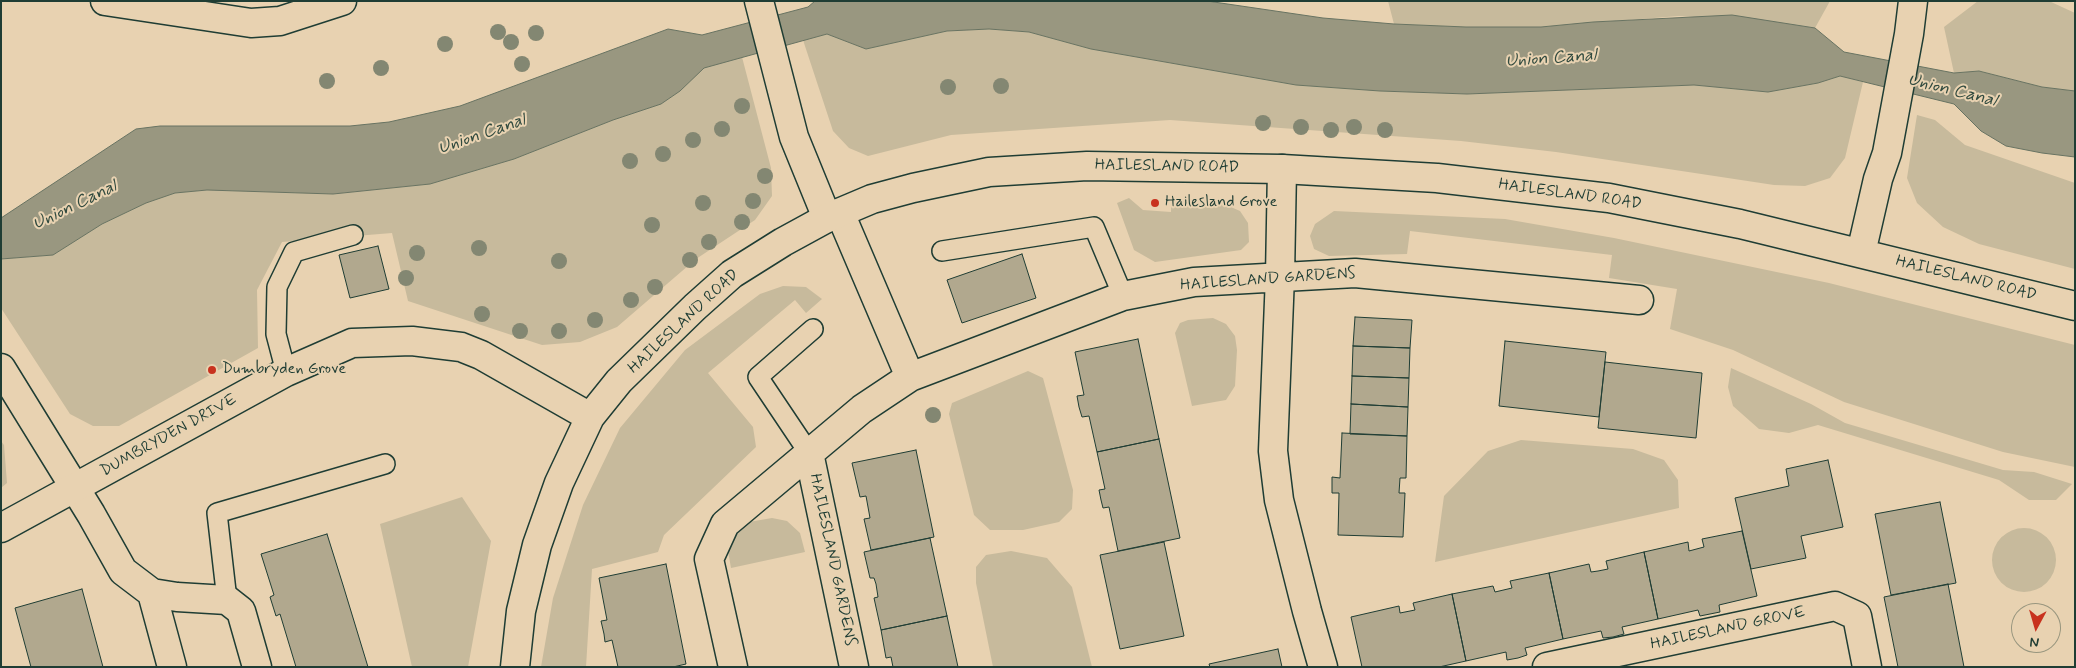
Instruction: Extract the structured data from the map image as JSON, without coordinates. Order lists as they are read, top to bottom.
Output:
{
  "streets": {
    "street": [
      "HAILESLAND ROAD",
      "HAILESLAND GARDENS",
      "DUMBRYDEN DRIVE",
      "HAILESLAND GROVE"
    ]
  },
  "crossings": [
    ["HAILESLAND ROAD", "DUMBRYDEN DRIVE"]
  ],
  "water": ["Union Canal"],
  "places": ["Hailesland Grove", "Dumbryden Grove"],
  "north": "bottom"
}
